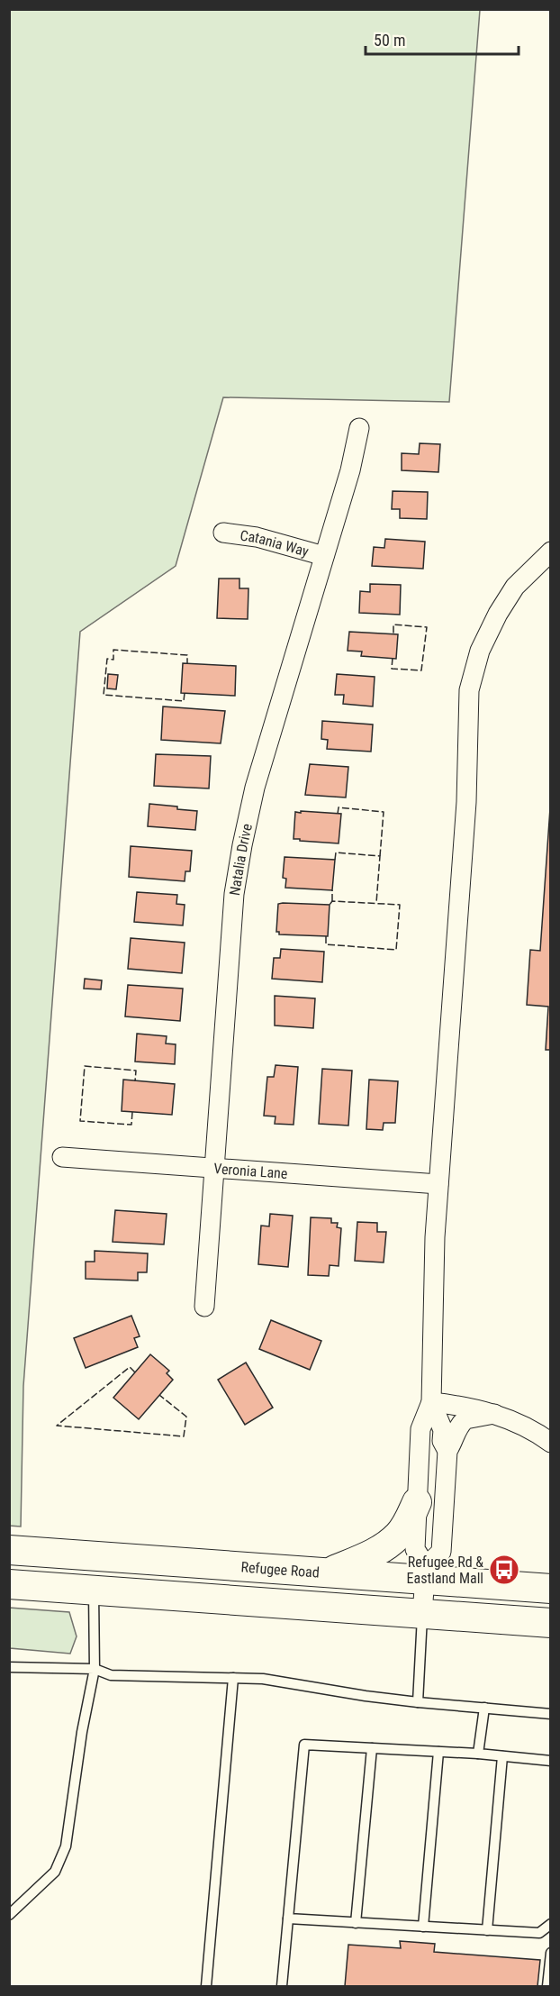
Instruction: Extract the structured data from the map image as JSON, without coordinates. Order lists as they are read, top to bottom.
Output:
{
  "streets": {
    "main road": ["Refugee Road"],
    "street": ["Catania Way", "Natalia Drive", "Veronia Lane"]
  },
  "crossings": [
    ["Catania Way", "Natalia Drive"],
    ["Natalia Drive", "Veronia Lane"]
  ],
  "places": {
    "bus stop": ["Refugee Rd & Eastland Mall"]
  },
  "scale_bar": "50 m"
}
